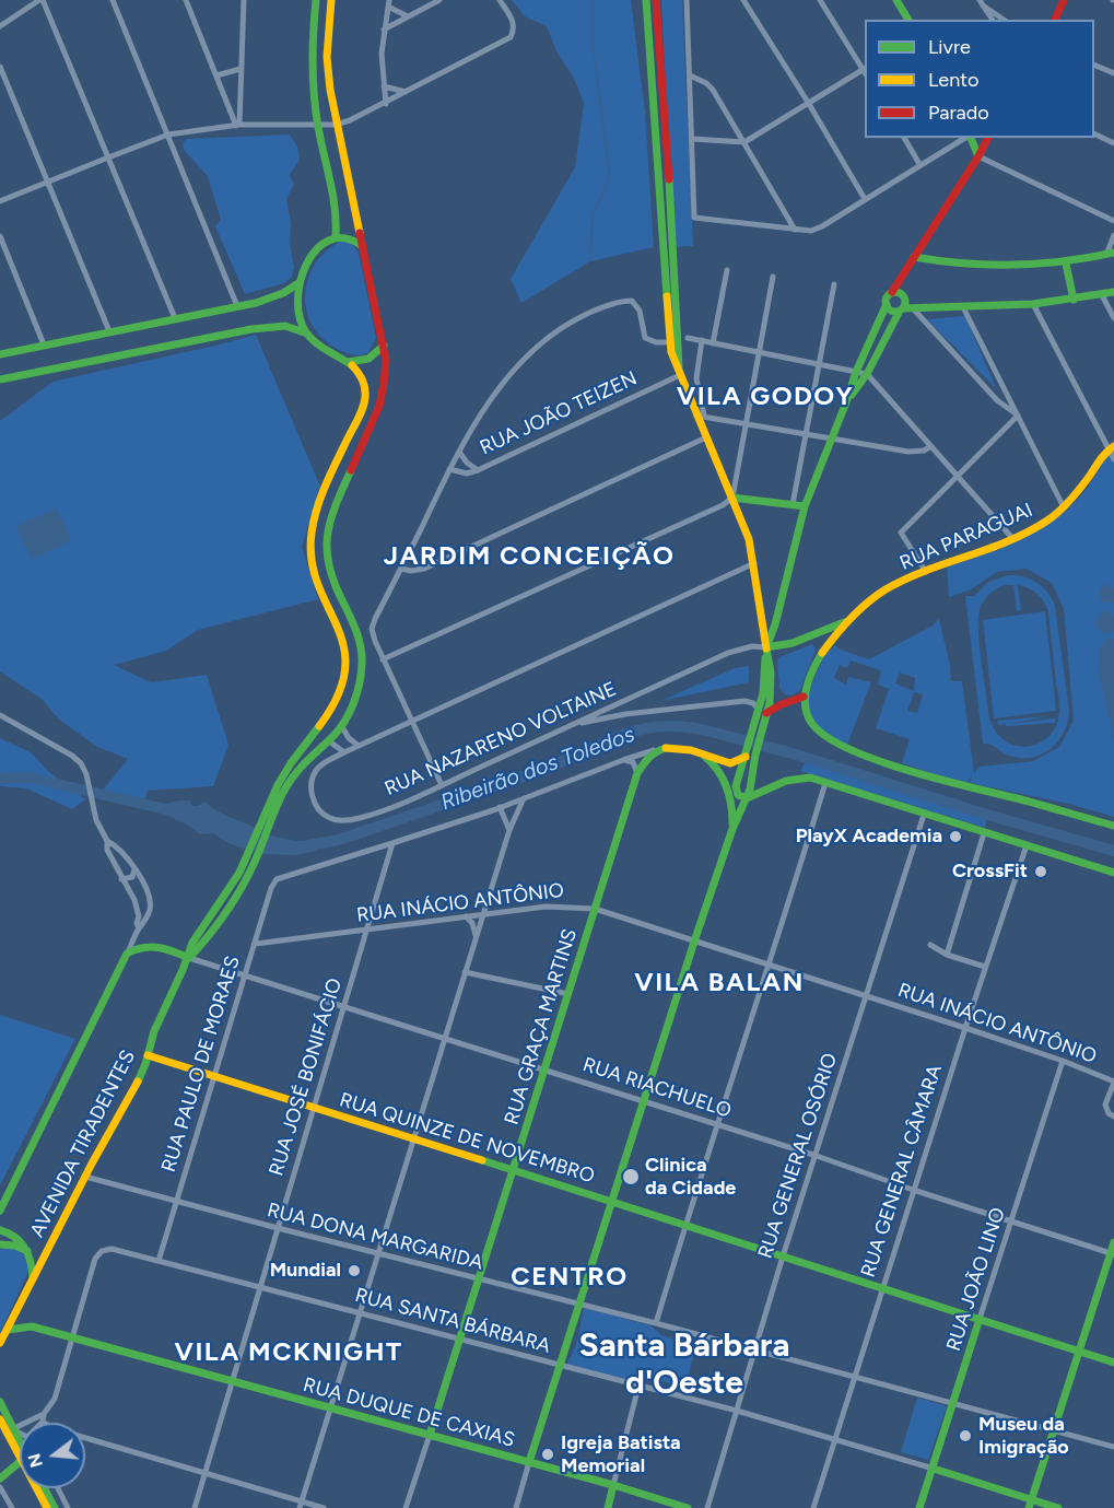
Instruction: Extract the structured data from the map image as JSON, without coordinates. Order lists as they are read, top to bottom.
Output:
{
  "streets": {
    "main road": [
      "RUA PARAGUAI",
      "RUA GRAÇA MARTINS",
      "RUA QUINZE DE NOVEMBRO",
      "AVENIDA TIRADENTES",
      "RUA JOÃO LINO",
      "RUA SANTA BÁRBARA",
      "RUA DUQUE DE CAXIAS"
    ],
    "street": [
      "RUA JOÃO TEIZEN",
      "RUA NAZARENO VOLTAINE",
      "RUA INÁCIO ANTÔNIO",
      "RUA PAULO DE MORAES",
      "RUA JOSÉ BONIFÁCIO",
      "RUA RIACHUELO",
      "RUA GENERAL OSÓRIO",
      "RUA GENERAL CÂMARA",
      "RUA DONA MARGARIDA"
    ]
  },
  "crossings": [
    ["RUA PARAGUAI", "RUA NAZARENO VOLTAINE"],
    ["RUA INÁCIO ANTÔNIO", "RUA GRAÇA MARTINS"],
    ["RUA INÁCIO ANTÔNIO", "RUA PAULO DE MORAES"],
    ["RUA INÁCIO ANTÔNIO", "RUA JOSÉ BONIFÁCIO"],
    ["RUA INÁCIO ANTÔNIO", "RUA GENERAL OSÓRIO"],
    ["RUA INÁCIO ANTÔNIO", "RUA GENERAL CÂMARA"],
    ["RUA INÁCIO ANTÔNIO", "RUA JOÃO LINO"],
    ["RUA GRAÇA MARTINS", "RUA RIACHUELO"],
    ["RUA GRAÇA MARTINS", "RUA QUINZE DE NOVEMBRO"],
    ["RUA GRAÇA MARTINS", "RUA DONA MARGARIDA"],
    ["RUA GRAÇA MARTINS", "RUA SANTA BÁRBARA"],
    ["RUA GRAÇA MARTINS", "RUA DUQUE DE CAXIAS"],
    ["RUA PAULO DE MORAES", "RUA JOSÉ BONIFÁCIO"],
    ["RUA PAULO DE MORAES", "RUA RIACHUELO"],
    ["RUA PAULO DE MORAES", "RUA QUINZE DE NOVEMBRO"],
    ["RUA PAULO DE MORAES", "RUA DONA MARGARIDA"],
    ["RUA PAULO DE MORAES", "RUA SANTA BÁRBARA"],
    ["RUA JOSÉ BONIFÁCIO", "RUA RIACHUELO"],
    ["RUA JOSÉ BONIFÁCIO", "RUA QUINZE DE NOVEMBRO"],
    ["RUA JOSÉ BONIFÁCIO", "RUA DONA MARGARIDA"],
    ["RUA JOSÉ BONIFÁCIO", "RUA SANTA BÁRBARA"],
    ["RUA JOSÉ BONIFÁCIO", "RUA DUQUE DE CAXIAS"],
    ["RUA RIACHUELO", "AVENIDA TIRADENTES"],
    ["RUA RIACHUELO", "RUA GENERAL OSÓRIO"],
    ["RUA RIACHUELO", "RUA GENERAL CÂMARA"],
    ["RUA RIACHUELO", "RUA JOÃO LINO"],
    ["RUA QUINZE DE NOVEMBRO", "AVENIDA TIRADENTES"],
    ["RUA QUINZE DE NOVEMBRO", "RUA GENERAL OSÓRIO"],
    ["RUA QUINZE DE NOVEMBRO", "RUA GENERAL CÂMARA"],
    ["RUA QUINZE DE NOVEMBRO", "RUA JOÃO LINO"],
    ["AVENIDA TIRADENTES", "RUA DONA MARGARIDA"],
    ["AVENIDA TIRADENTES", "RUA DUQUE DE CAXIAS"],
    ["RUA GENERAL OSÓRIO", "RUA DONA MARGARIDA"],
    ["RUA GENERAL OSÓRIO", "RUA SANTA BÁRBARA"],
    ["RUA GENERAL CÂMARA", "RUA DONA MARGARIDA"],
    ["RUA GENERAL CÂMARA", "RUA SANTA BÁRBARA"],
    ["RUA DONA MARGARIDA", "RUA JOÃO LINO"],
    ["RUA JOÃO LINO", "RUA SANTA BÁRBARA"],
    ["RUA SANTA BÁRBARA", "RUA DUQUE DE CAXIAS"]
  ],
  "districts": [
    "VILA GODOY",
    "JARDIM CONCEIÇÃO",
    "VILA BALAN",
    "CENTRO",
    "Santa Bárbara d'Oeste",
    "VILA MCKNIGHT"
  ],
  "water": ["Ribeirão dos Toledos"],
  "places": [
    "PlayX Academia",
    "CrossFit",
    "Clinica da Cidade",
    "Mundial",
    "Museu da Imigração",
    "Igreja Batista Memorial"
  ],
  "legend": ["Livre", "Lento", "Parado"],
  "north": "left"
}
